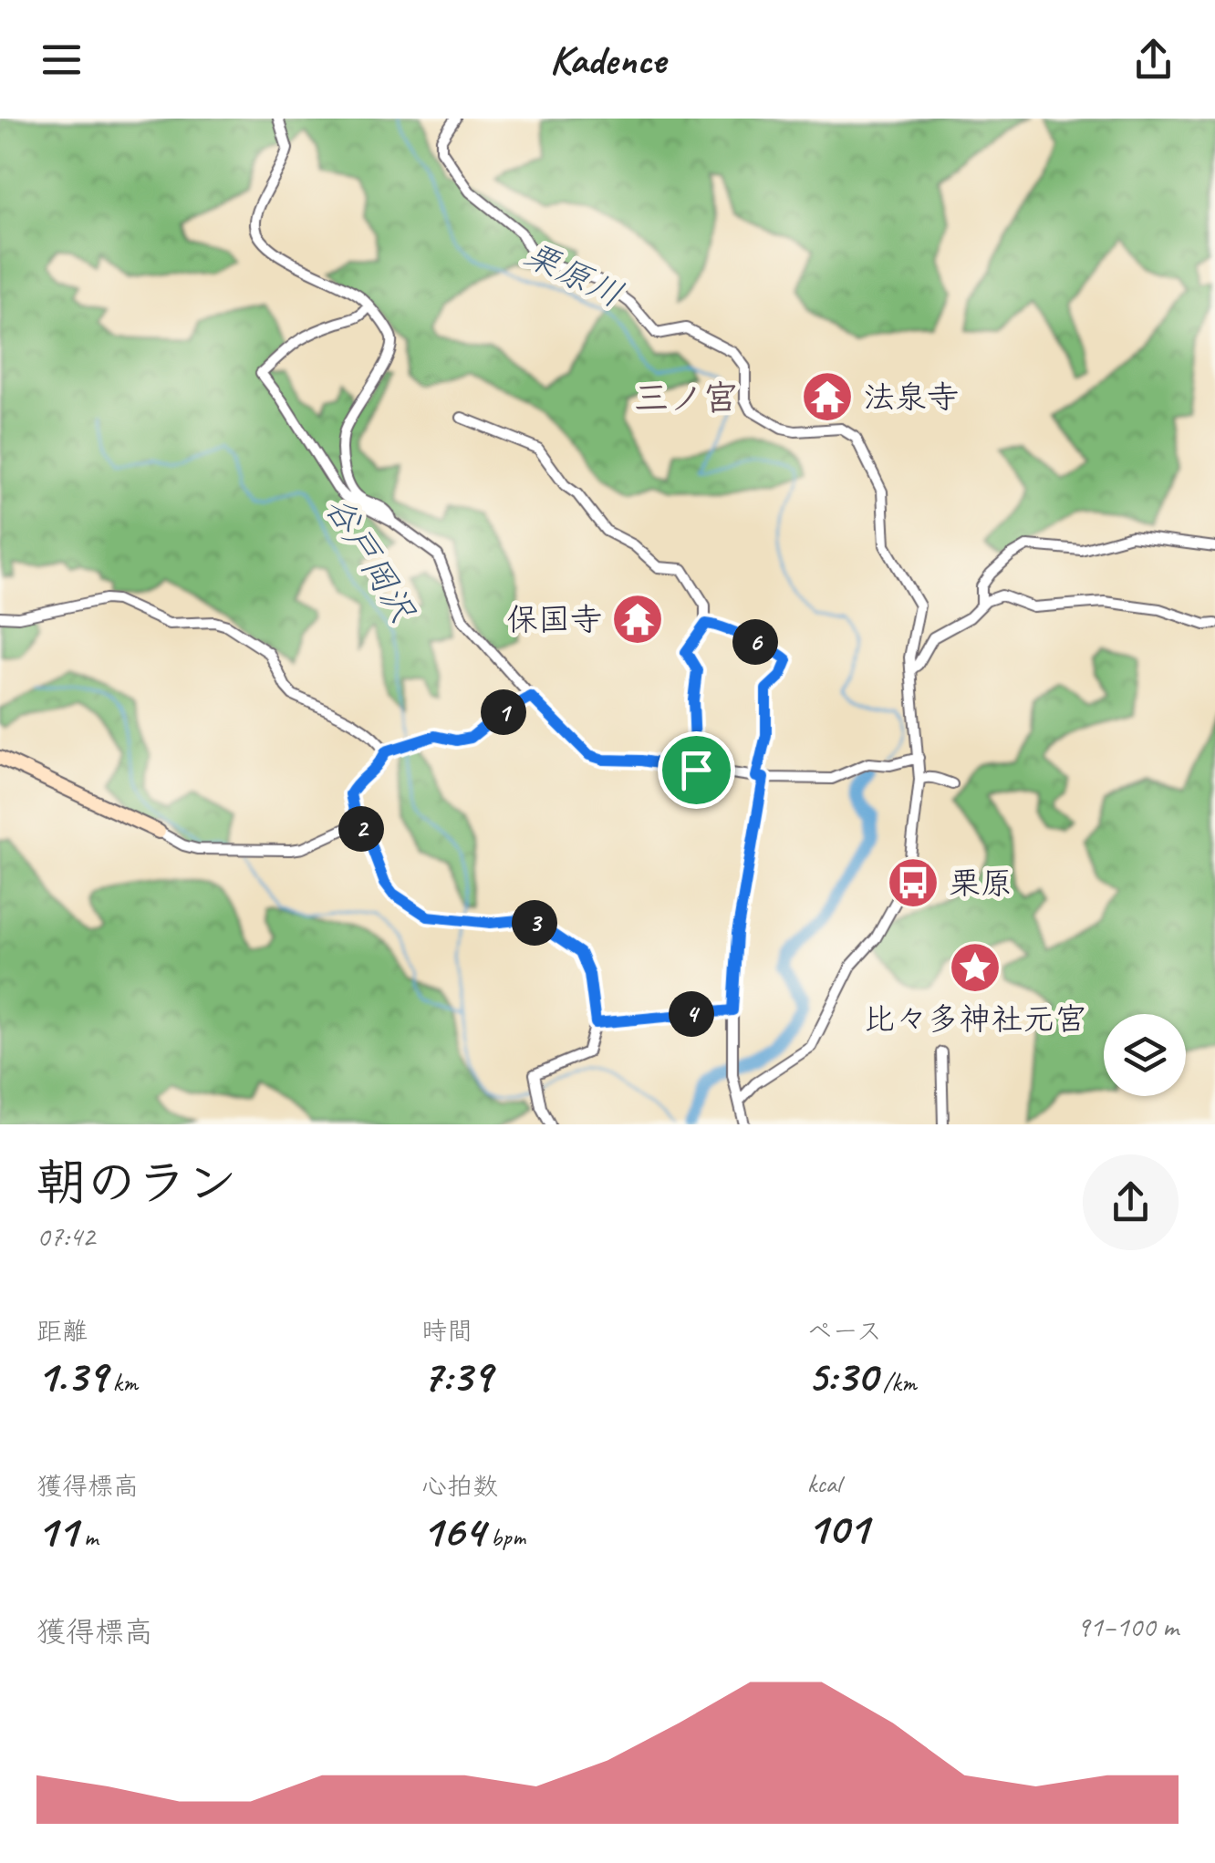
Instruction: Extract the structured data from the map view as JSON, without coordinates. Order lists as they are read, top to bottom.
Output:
{
  "districts": ["三ノ宮"],
  "water": ["栗原川", "谷戸岡沢"],
  "places": {
    "temple": ["法泉寺", "保国寺"],
    "bus stop": ["栗原"],
    "place": ["比々多神社元宮"]
  },
  "page": {
    "header": "Kadence",
    "pins": [
      "6",
      "1",
      "2",
      "3",
      "4"
    ],
    "heading": ["朝のラン", "07:42"],
    "stats": [
      ["距離", "1.39 km"],
      ["時間", "7:39"],
      ["ペース", "5:30 /km"],
      ["獲得標高", "11 m"],
      ["心拍数", "164 bpm"],
      ["kcal", "101"]
    ],
    "chart": ["獲得標高", "91–100 m"]
  }
}
